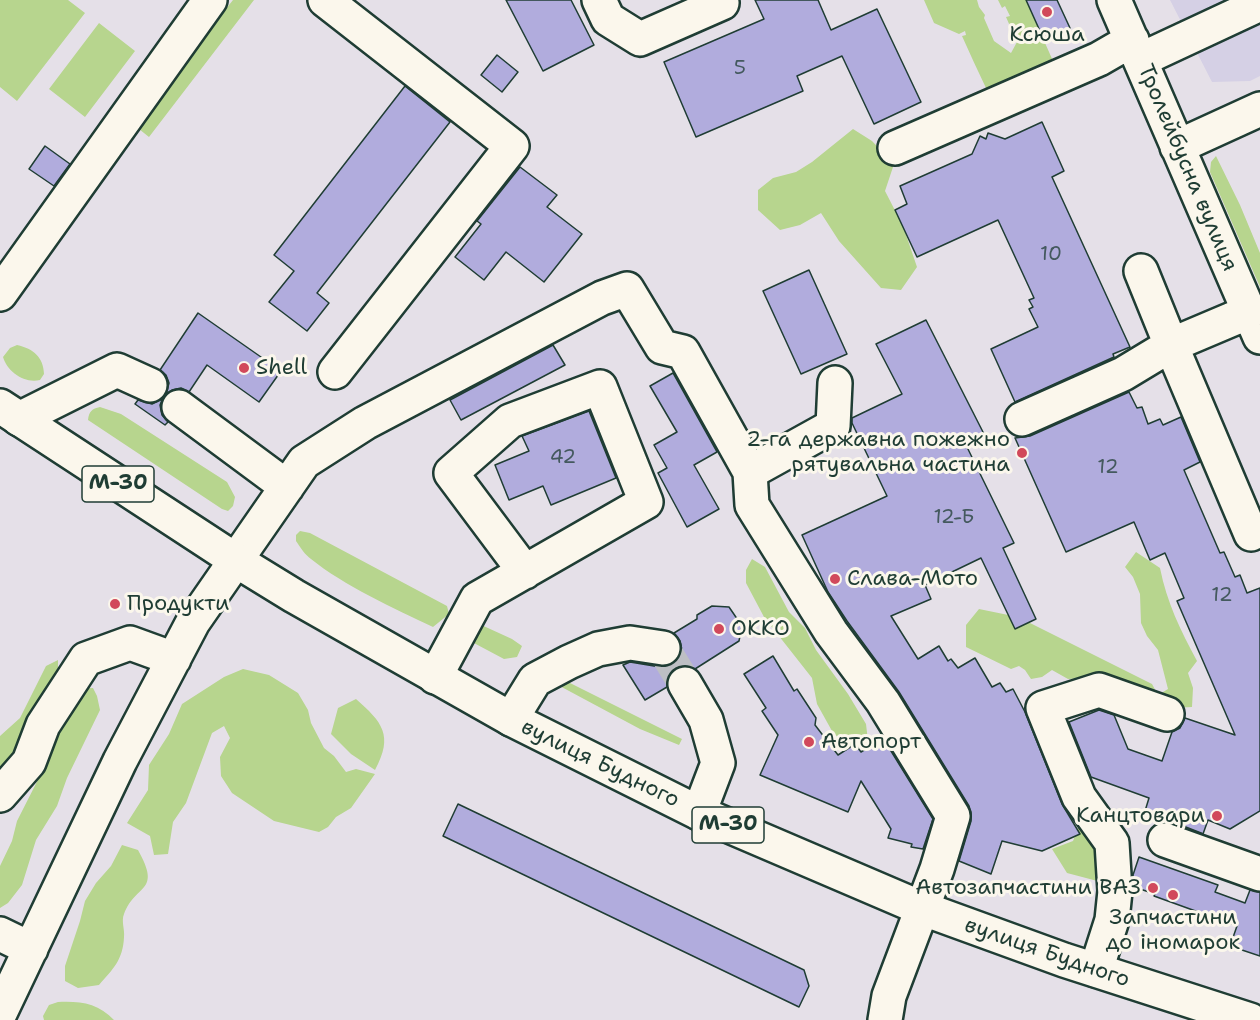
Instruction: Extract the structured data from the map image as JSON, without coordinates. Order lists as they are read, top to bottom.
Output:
{
  "streets": {
    "main road": ["Тролейбусна вулиця", "М-30", "вулиця Будного"]
  },
  "places": [
    "Ксюша",
    "Shell",
    "2-га державна пожежно рятувальна частина",
    "Слава-Мото",
    "Продукти",
    "ОККО",
    "Автопорт",
    "Канцтовари",
    "Автозапчастини ВАЗ",
    "Запчастини до іномарок"
  ],
  "house_numbers": [
    "5",
    "10",
    "42",
    "12",
    "12-Б",
    "12"
  ]
}
